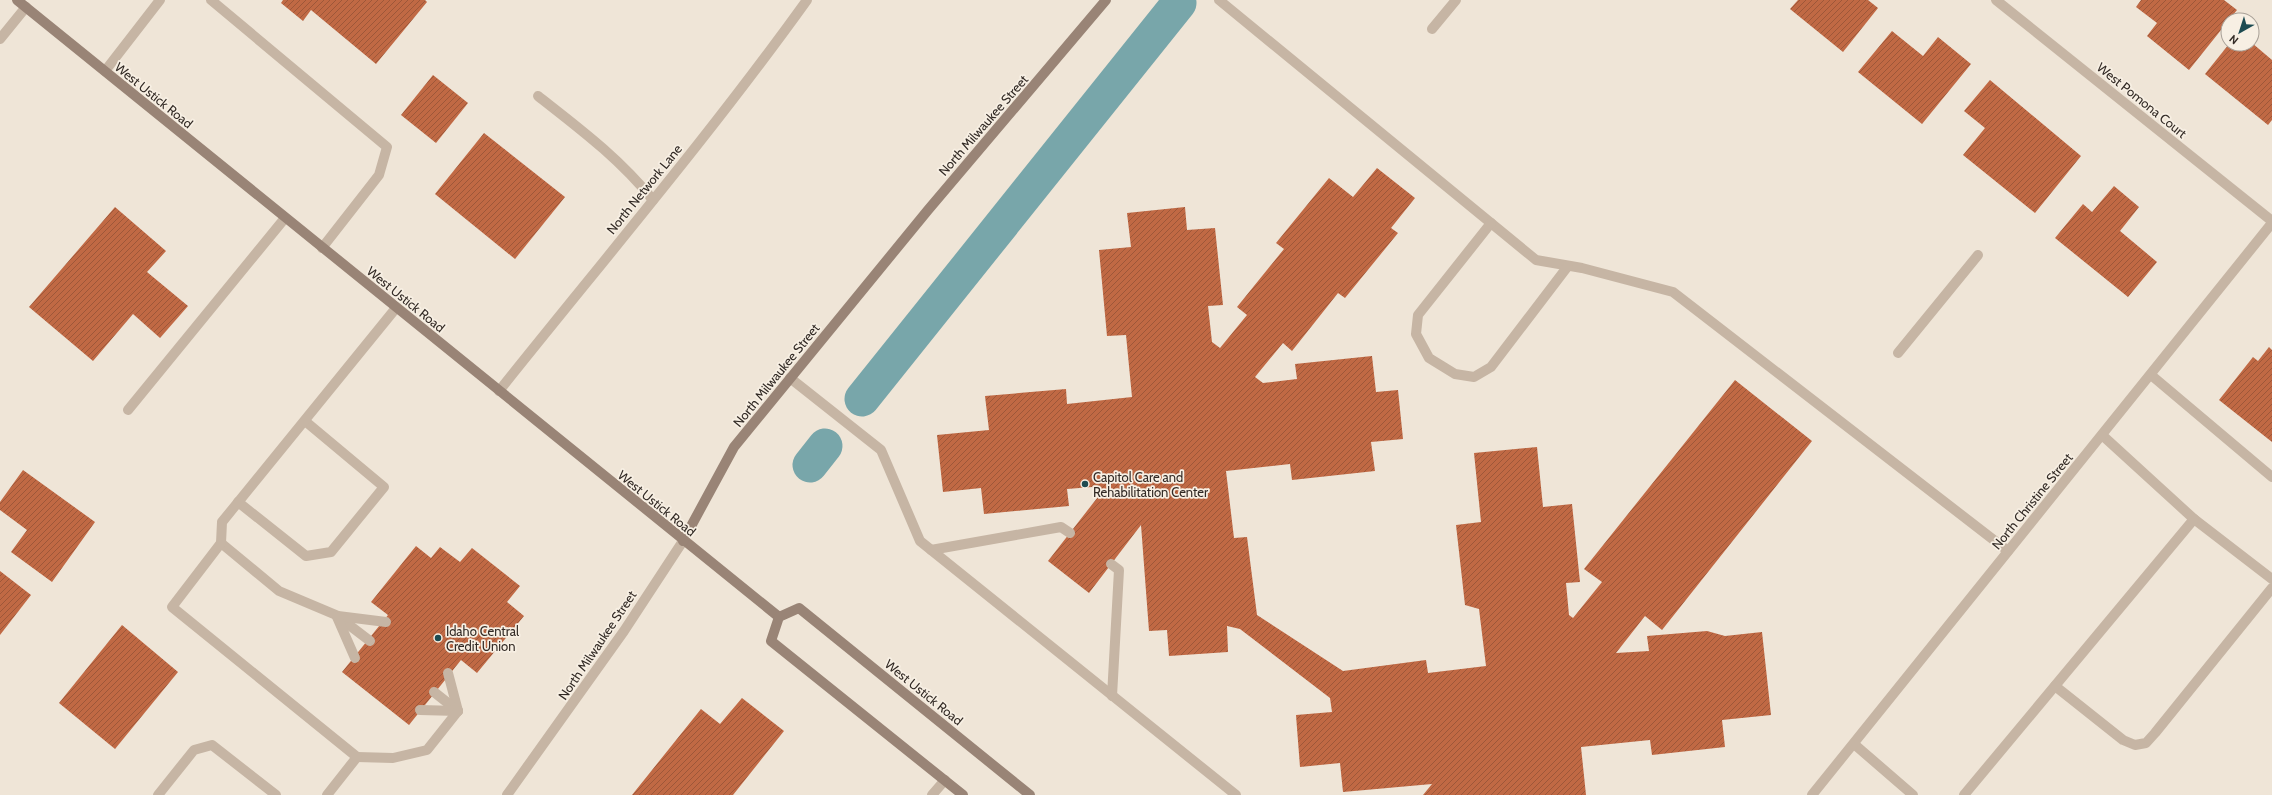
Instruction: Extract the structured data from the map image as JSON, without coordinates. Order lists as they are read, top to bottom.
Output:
{
  "streets": {
    "main road": ["West Ustick Road", "North Milwaukee Street"],
    "street": ["West Pomona Court", "North Network Lane", "North Christine Street"]
  },
  "crossings": [
    ["West Ustick Road", "North Milwaukee Street"],
    ["West Ustick Road", "North Network Lane"],
    ["West Pomona Court", "North Christine Street"]
  ],
  "places": ["Capitol Care and Rehabilitation Center", "Idaho Central Credit Union"],
  "north": "bottom left"
}
